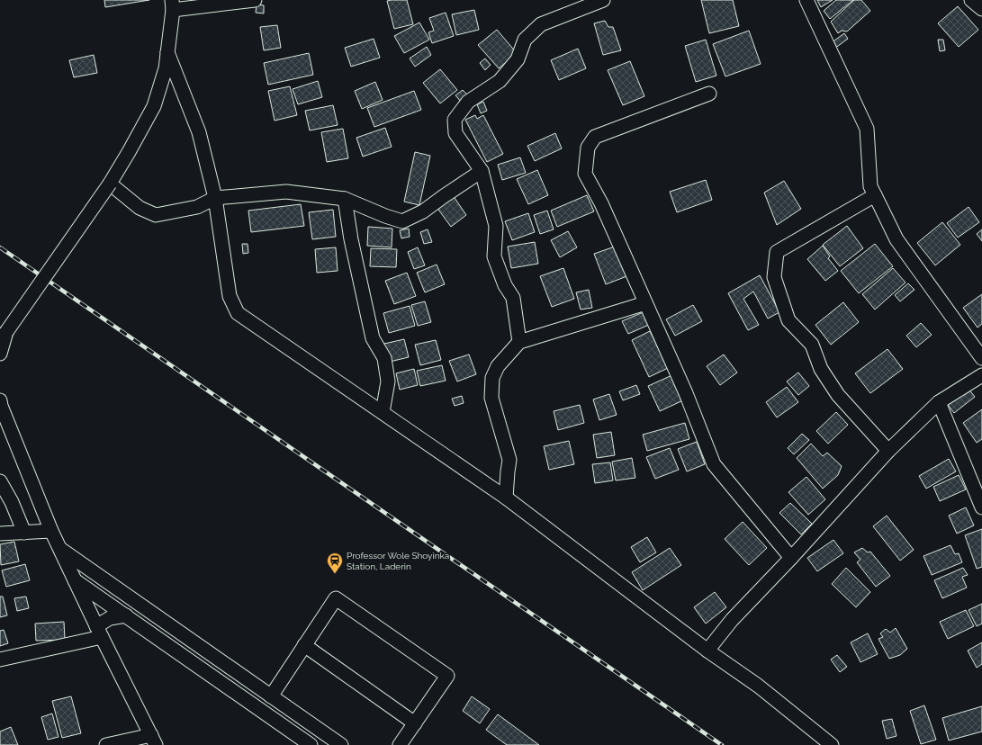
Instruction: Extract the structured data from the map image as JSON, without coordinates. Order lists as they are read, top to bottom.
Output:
{
  "places": {
    "station": ["Professor Wole Shoyinka Station, Laderin"]
  }
}
